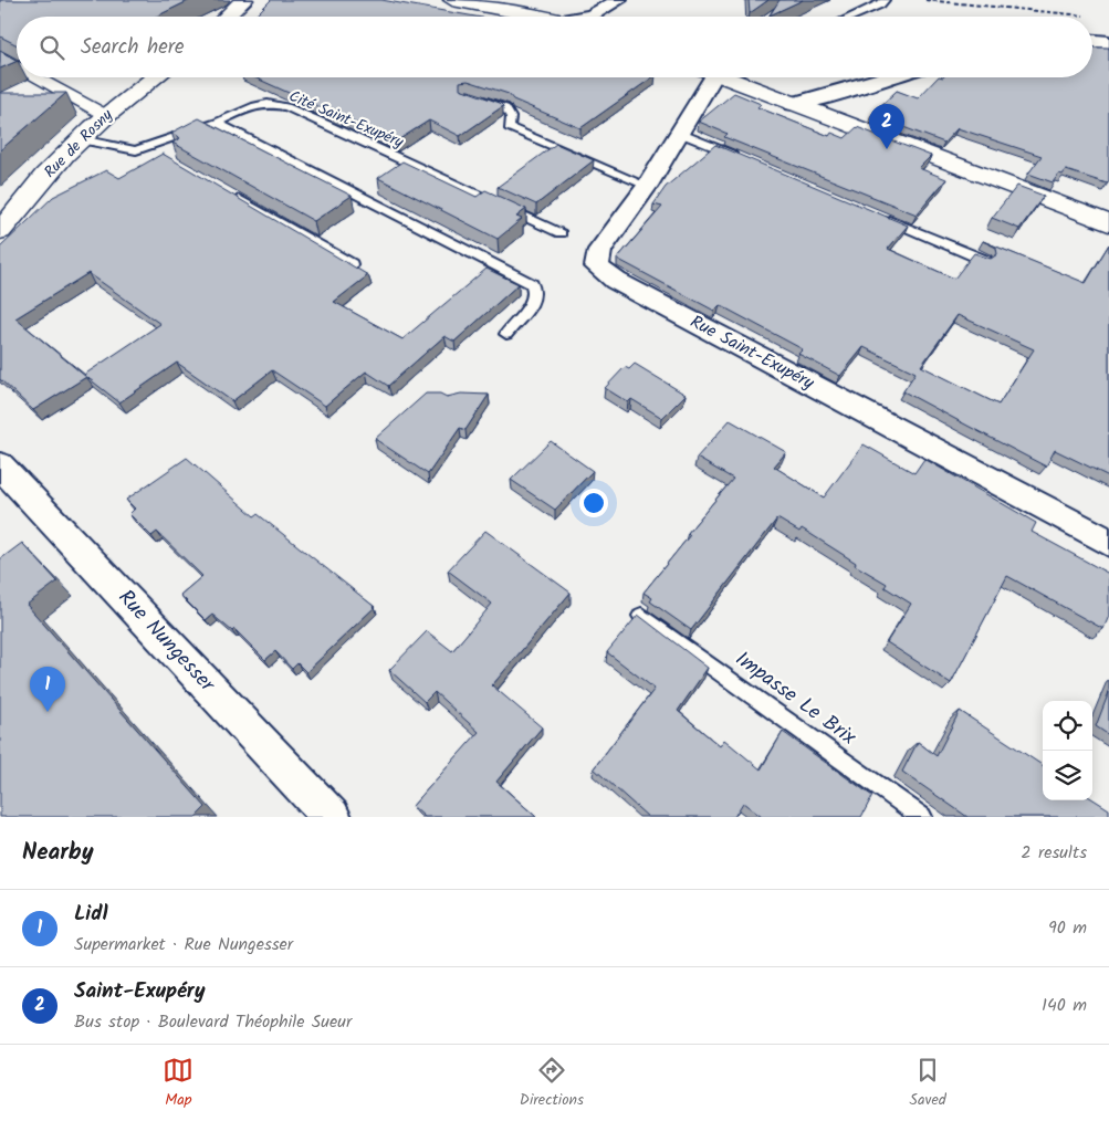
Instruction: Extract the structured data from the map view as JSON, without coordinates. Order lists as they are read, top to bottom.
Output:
{
  "streets": {
    "main road": ["Rue de Rosny"],
    "street": ["Rue Saint-Exupéry", "Rue Nungesser"],
    "lane": ["Cité Saint-Exupéry", "Impasse Le Brix"]
  },
  "crossings": [
    ["Cité Saint-Exupéry", "Rue de Rosny"]
  ],
  "page": {
    "search": "Search here",
    "pins": ["2", "1"],
    "heading": ["Nearby", "2 results"],
    "list": [
      {
        "mark": "1",
        "name": "Lidl",
        "note": "Supermarket · Rue Nungesser",
        "value": "90 m"
      },
      {
        "mark": "2",
        "name": "Saint-Exupéry",
        "note": "Bus stop · Boulevard Théophile Sueur",
        "value": "140 m"
      }
    ],
    "nav": ["Map", "Directions", "Saved"]
  }
}
